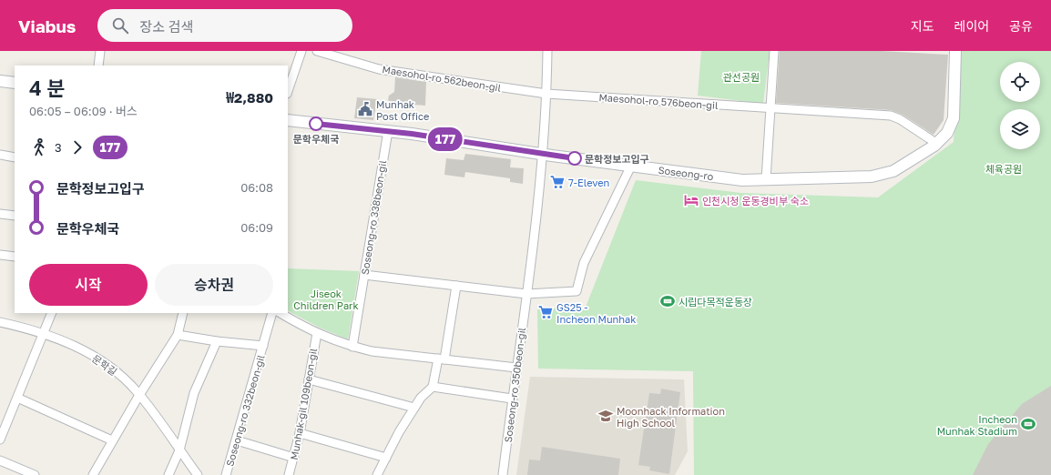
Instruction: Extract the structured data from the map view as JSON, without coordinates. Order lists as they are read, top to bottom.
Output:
{
  "streets": {
    "street": [
      "Maesohol-ro 562beon-gil",
      "Maesohol-ro 576beon-gil",
      "Soseong-ro",
      "Soseong-ro 338beon-gil",
      "문학길",
      "Soseong-ro 350beon-gil",
      "Munhak-gil 109beon-gil",
      "Soseong-ro 332beon-gil"
    ]
  },
  "crossings": [
    ["Maesohol-ro 562beon-gil", "Maesohol-ro 576beon-gil"],
    ["Maesohol-ro 576beon-gil", "Soseong-ro"],
    ["Soseong-ro", "Soseong-ro 338beon-gil"],
    ["Soseong-ro", "Soseong-ro 350beon-gil"]
  ],
  "parks": ["관선공원", "체육공원", "Jiseok Children Park"],
  "places": {
    "public building": ["Munhak Post Office"],
    "other": ["문학우체국", "문학정보고입구"],
    "supermarket": ["7-Eleven", "GS25 - Incheon Munhak"],
    "hotel": ["인천시청 운동경비부 숙소"],
    "sports": ["시립다목적운동장", "Incheon Munhak Stadium"],
    "school or university": ["Moonhack Information High School"]
  },
  "lines": ["bus line 177"],
  "page": {
    "header": "Viabus",
    "search": "장소 검색",
    "nav": ["지도", "레이어", "공유"],
    "on_map": "177",
    "heading": ["4 분", "06:05 – 06:09 · 버스", "₩2,880"],
    "legs": ["3", "177"],
    "list": [
      {
        "name": "문학정보고입구",
        "value": "06:08"
      },
      {
        "name": "문학우체국",
        "value": "06:09"
      }
    ],
    "buttons": ["시작", "승차권"]
  }
}
